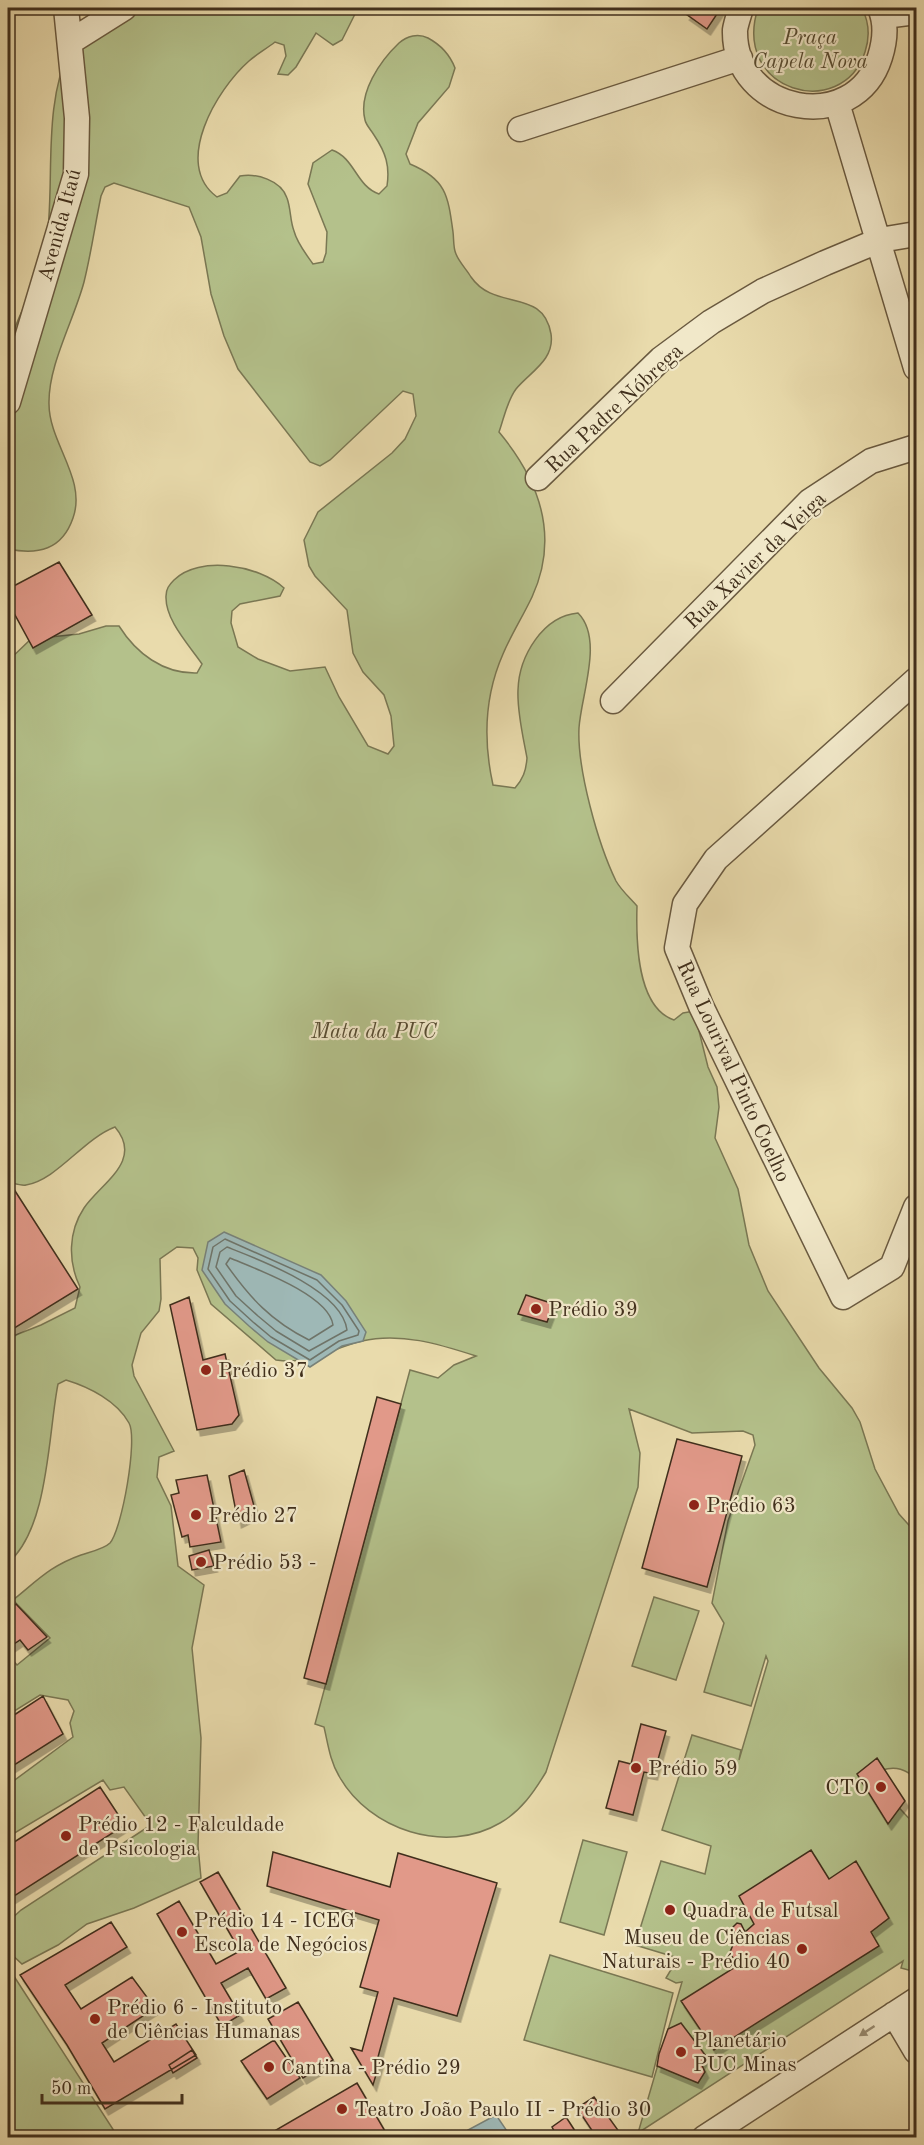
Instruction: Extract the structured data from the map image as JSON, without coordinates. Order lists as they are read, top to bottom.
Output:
{
  "streets": {
    "street": [
      "Avenida Itaú",
      "Rua Padre Nóbrega",
      "Rua Xavier da Veiga",
      "Rua Lourival Pinto Coelho"
    ]
  },
  "parks": ["Praça Capela Nova", "Mata da PUC"],
  "places": [
    "Prédio 39",
    "Prédio 37",
    "Prédio 63",
    "Prédio 27",
    "Prédio 53 -",
    "Prédio 59",
    "CTO",
    "Prédio 12 - Falculdade de Psicologia",
    "Quadra de Futsal",
    "Prédio 14 - ICEG Escola de Negócios",
    "Museu de Ciências Naturais - Prédio 40",
    "Prédio 6 - Instituto de Ciências Humanas",
    "Planetário PUC Minas",
    "Cantina - Prédio 29",
    "Teatro João Paulo II - Prédio 30"
  ],
  "scale_bar": "50 m"
}
